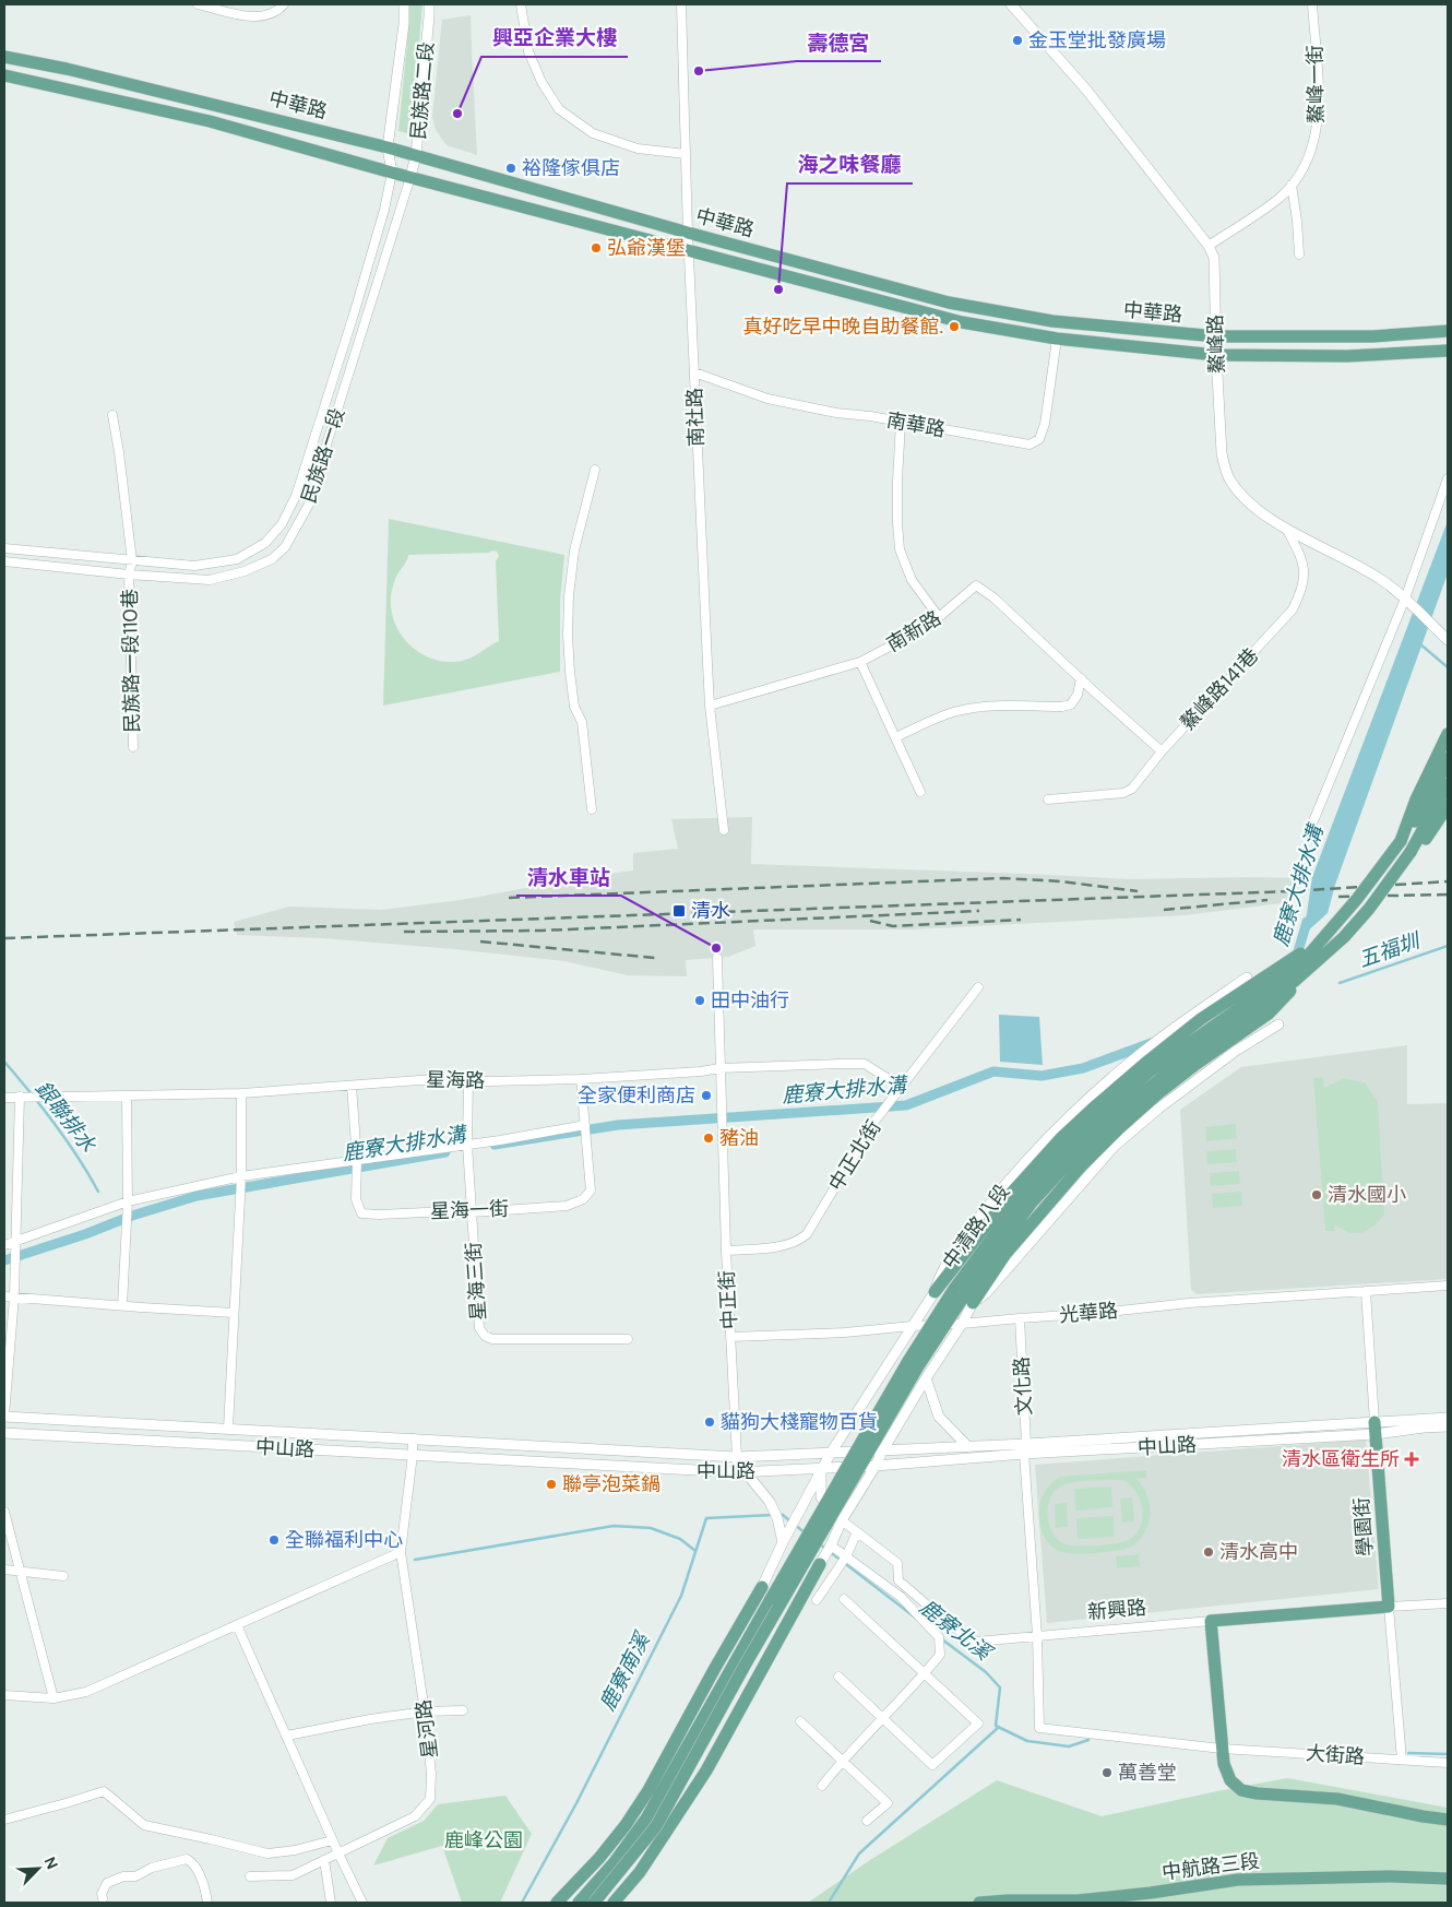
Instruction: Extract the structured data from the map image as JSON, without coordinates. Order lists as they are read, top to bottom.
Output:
{
  "streets": {
    "main road": [
      "中華路",
      "學園街",
      "新興路",
      "中航路三段"
    ],
    "street": [
      "鰲峰一街",
      "民族路二段",
      "鰲峰路",
      "南社路",
      "南華路",
      "民族路一段",
      "南新路",
      "民族路一段110巷",
      "鰲峰路141巷",
      "星海路",
      "中正北街",
      "星海一街",
      "中清路八段",
      "星海三街",
      "中正街",
      "光華路",
      "文化路",
      "中山路",
      "星河路",
      "大街路"
    ]
  },
  "crossings": [
    ["鰲峰一街", "鰲峰路"],
    ["民族路二段", "中華路"],
    ["民族路二段", "民族路一段"],
    ["中華路", "鰲峰路"],
    ["中華路", "南社路"],
    ["中華路", "南華路"],
    ["中華路", "民族路一段"],
    ["鰲峰路", "鰲峰路141巷"],
    ["南社路", "南華路"],
    ["南社路", "南新路"],
    ["民族路一段", "民族路一段110巷"],
    ["星海路", "中正北街"],
    ["星海路", "星海一街"],
    ["星海路", "星海三街"],
    ["星海路", "中正街"],
    ["中正北街", "中正街"],
    ["星海一街", "星海三街"],
    ["中清路八段", "光華路"],
    ["中清路八段", "中山路"],
    ["中正街", "光華路"],
    ["中正街", "中山路"],
    ["光華路", "文化路"],
    ["光華路", "學園街"],
    ["文化路", "中山路"],
    ["文化路", "新興路"],
    ["文化路", "大街路"],
    ["中山路", "學園街"],
    ["中山路", "星河路"],
    ["學園街", "新興路"],
    ["學園街", "大街路"],
    ["新興路", "大街路"]
  ],
  "water": [
    "鹿寮大排水溝",
    "五福圳",
    "銀聯排水",
    "鹿寮北溪",
    "鹿寮南溪"
  ],
  "parks": ["鹿峰公園"],
  "places": {
    "other": [
      "金玉堂批發廣場",
      "壽德宮",
      "興亞企業大樓",
      "裕隆傢俱店",
      "弘爺漢堡",
      "海之味餐廳",
      "真好吃早中晚自助餐館.",
      "清水車站",
      "田中油行",
      "全家便利商店",
      "豬油",
      "清水國小",
      "貓狗大棧寵物百貨",
      "聯亭泡菜鍋",
      "全聯福利中心",
      "清水高中",
      "萬善堂"
    ],
    "transit": ["清水"],
    "health": ["清水區衛生所"]
  },
  "north": "top right"
}
